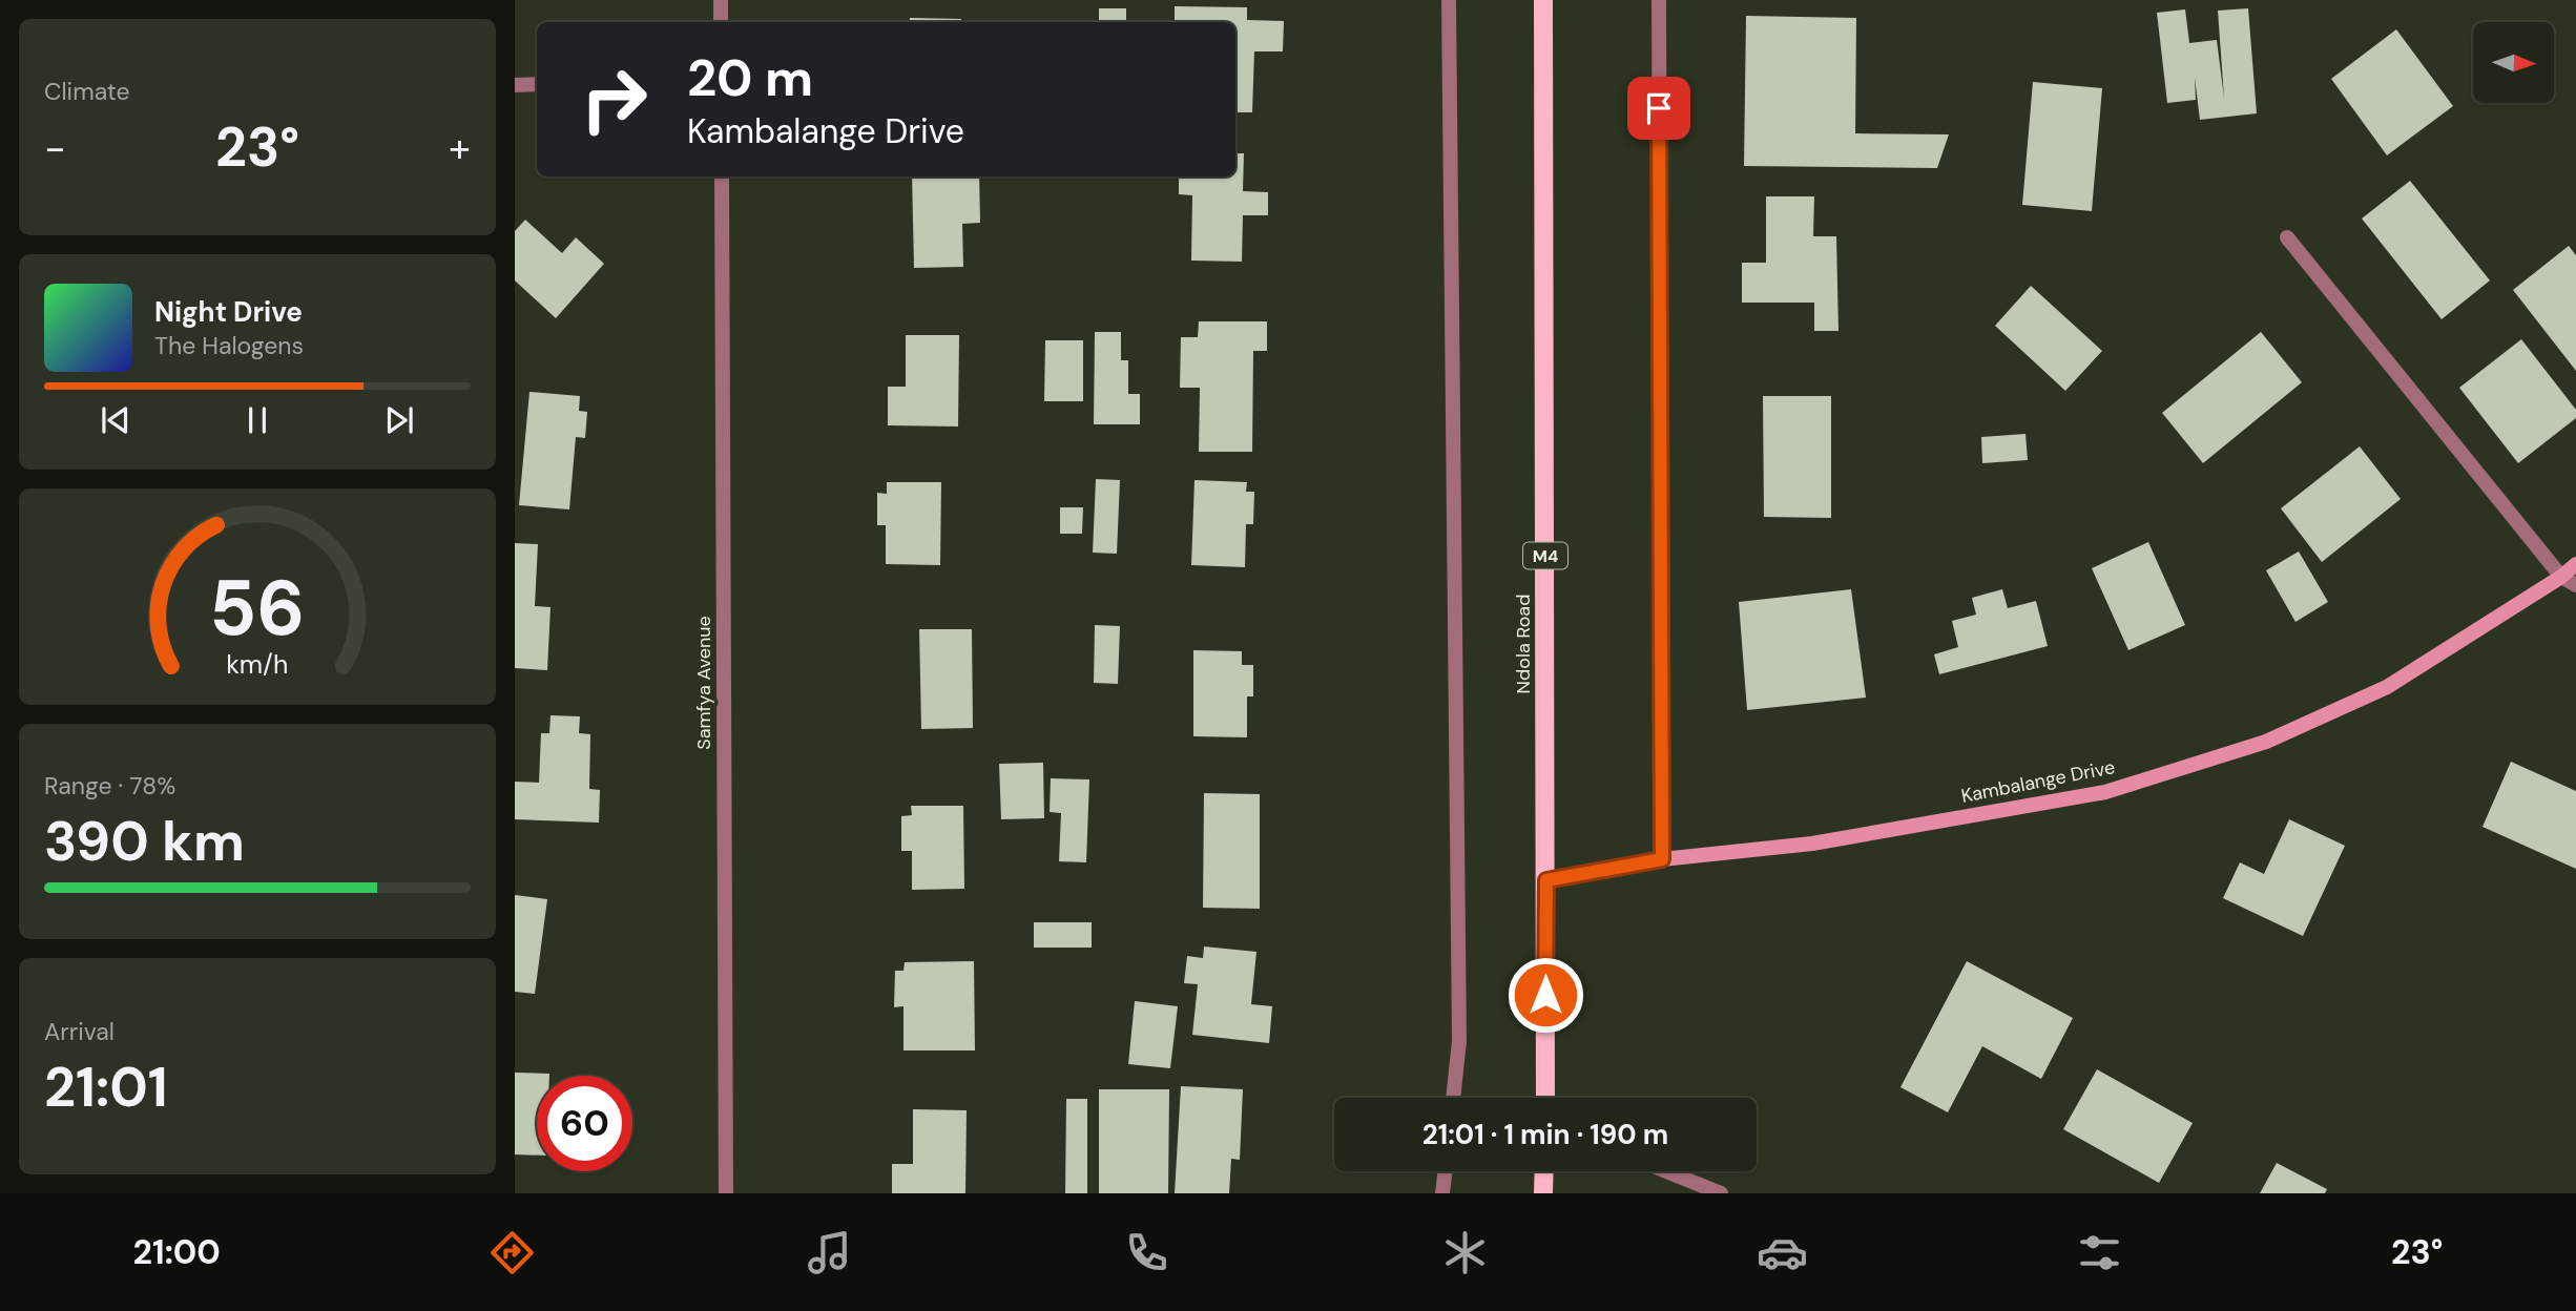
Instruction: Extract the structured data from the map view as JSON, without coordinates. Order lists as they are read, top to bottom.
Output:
{
  "streets": {
    "main road": ["M4", "Ndola Road"],
    "street": ["Samfya Avenue", "Kambalange Drive"]
  },
  "crossings": [
    ["Ndola Road", "Kambalange Drive"]
  ],
  "north": "right",
  "page": {
    "tile": [
      "Climate",
      ["Range · 78%", "390 km"],
      ["Arrival", "21:01"]
    ],
    "turn": ["20 m", "Kambalange Drive"],
    "heat": ["−", "23°", "+"],
    "song": ["Night Drive", "The Halogens"],
    "limit": "60",
    "trip": "21:01 · 1 min · 190 m",
    "tabs": ["21:00", "23°"],
    "gauge": ["56", "km/h"]
  }
}
